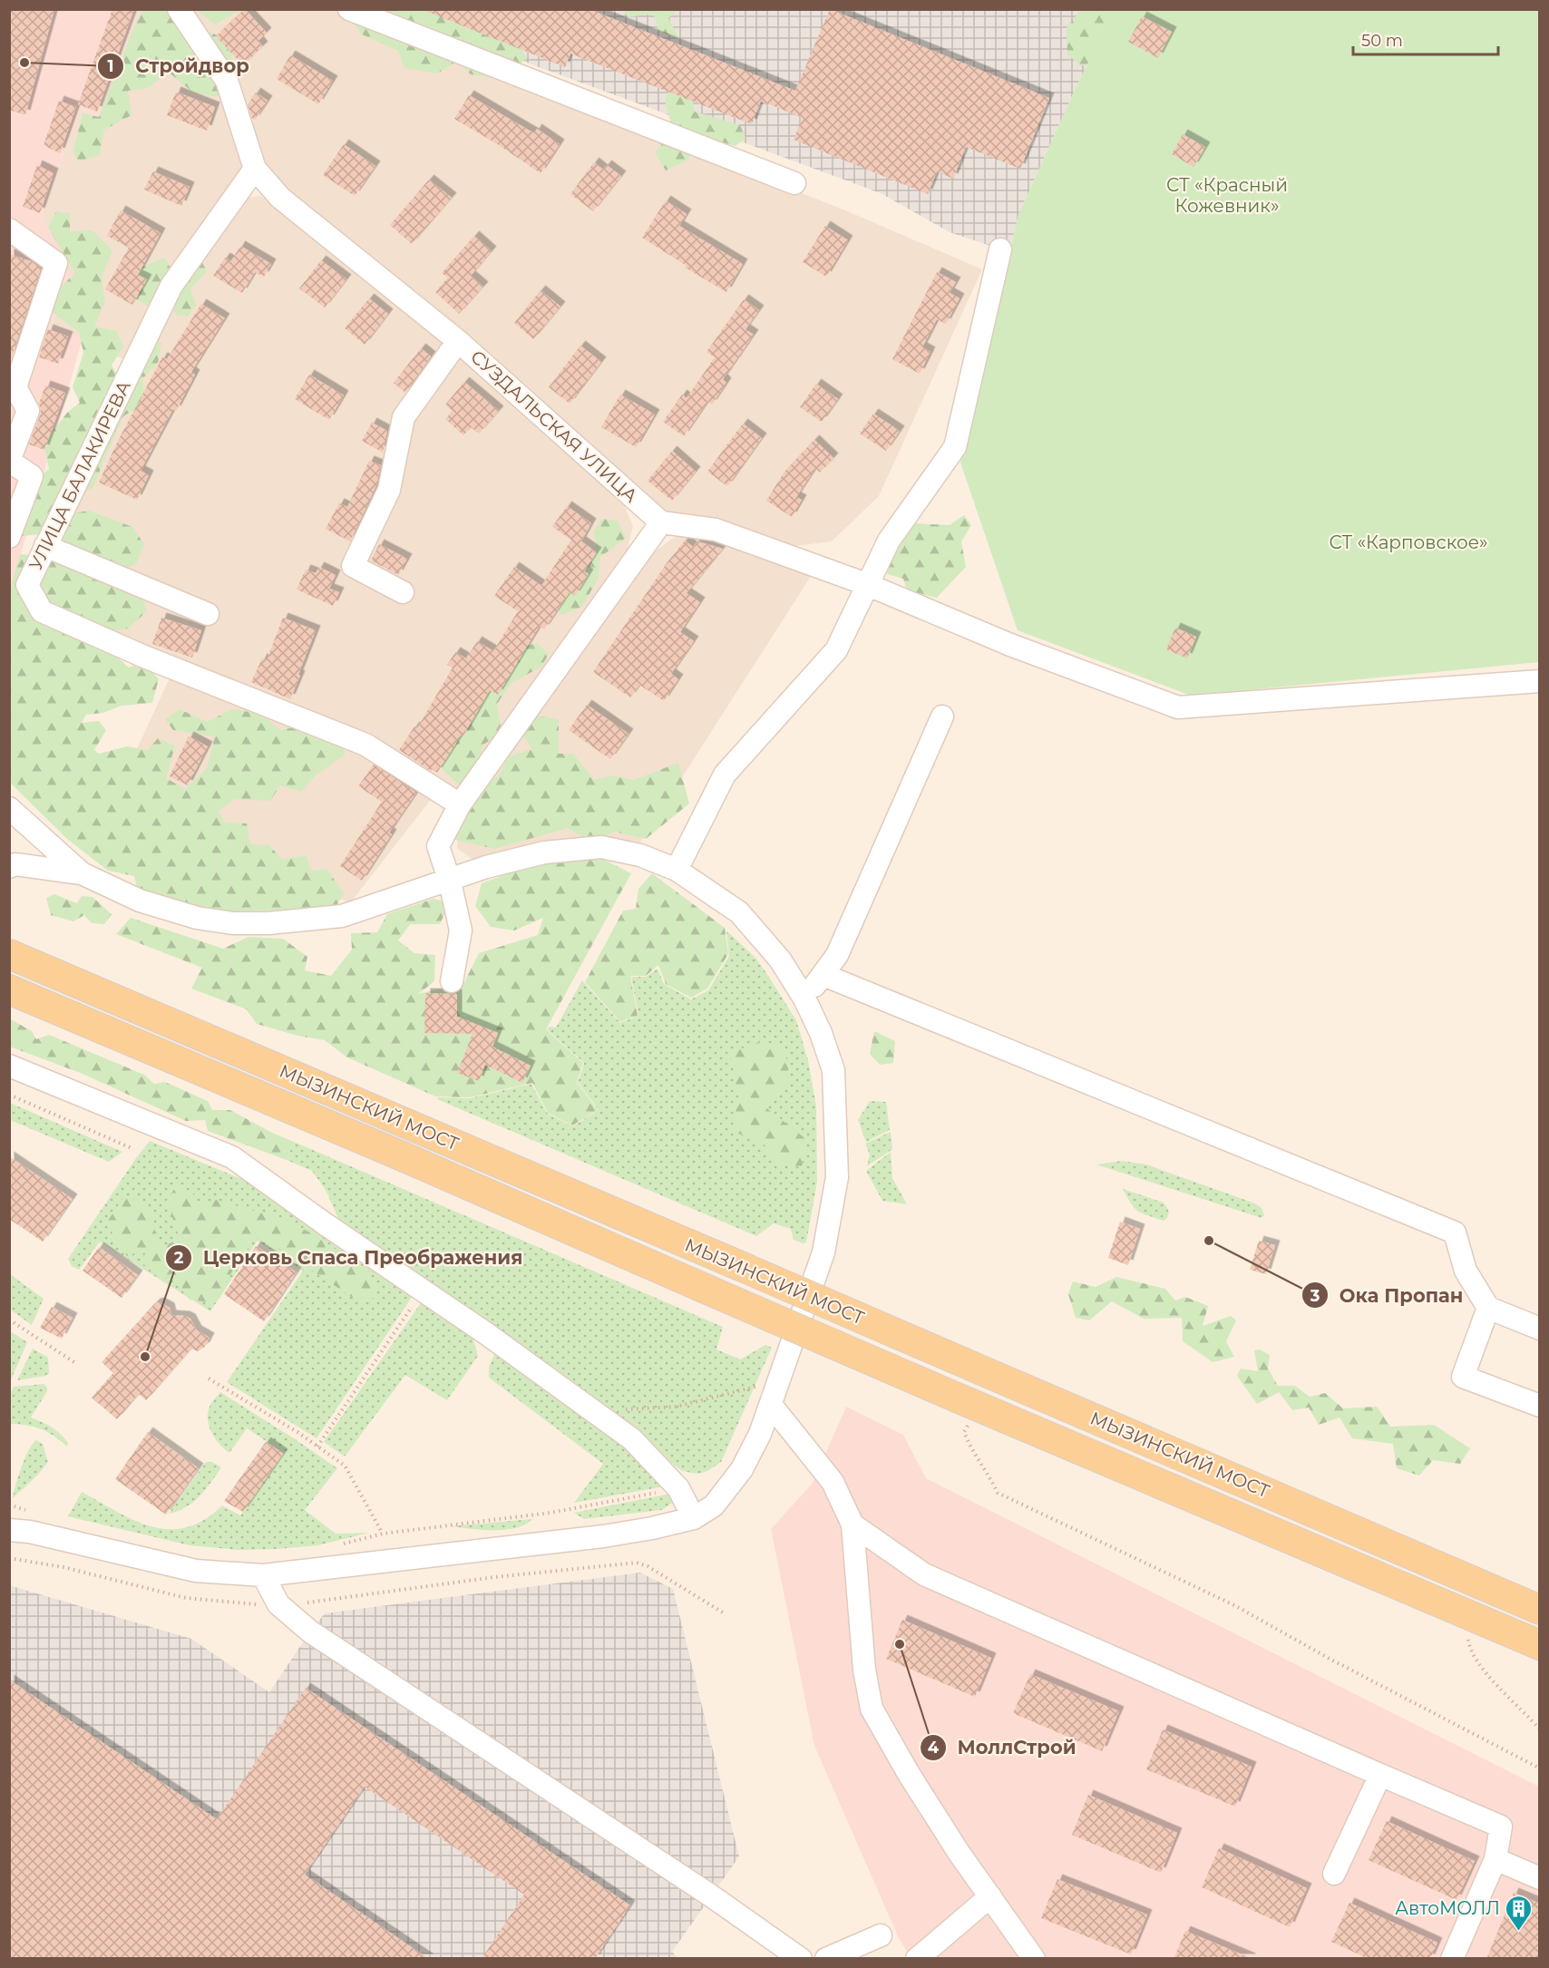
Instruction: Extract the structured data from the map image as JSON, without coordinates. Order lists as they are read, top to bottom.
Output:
{
  "streets": {
    "main road": ["МЫЗИНСКИЙ МОСТ"],
    "street": ["СУЗДАЛЬСКАЯ УЛИЦА", "УЛИЦА БАЛАКИРЕВА"]
  },
  "crossings": [
    ["СУЗДАЛЬСКАЯ УЛИЦА", "УЛИЦА БАЛАКИРЕВА"]
  ],
  "parks": ["СТ «Красный Кожевник»", "СТ «Карповское»"],
  "places": {
    "other": [
      "Стройдвор",
      "Ока Пропан",
      "Церковь Спаса Преображения",
      "МоллСтрой"
    ],
    "building": ["АвтоМОЛЛ"]
  },
  "scale_bar": "50 m"
}
